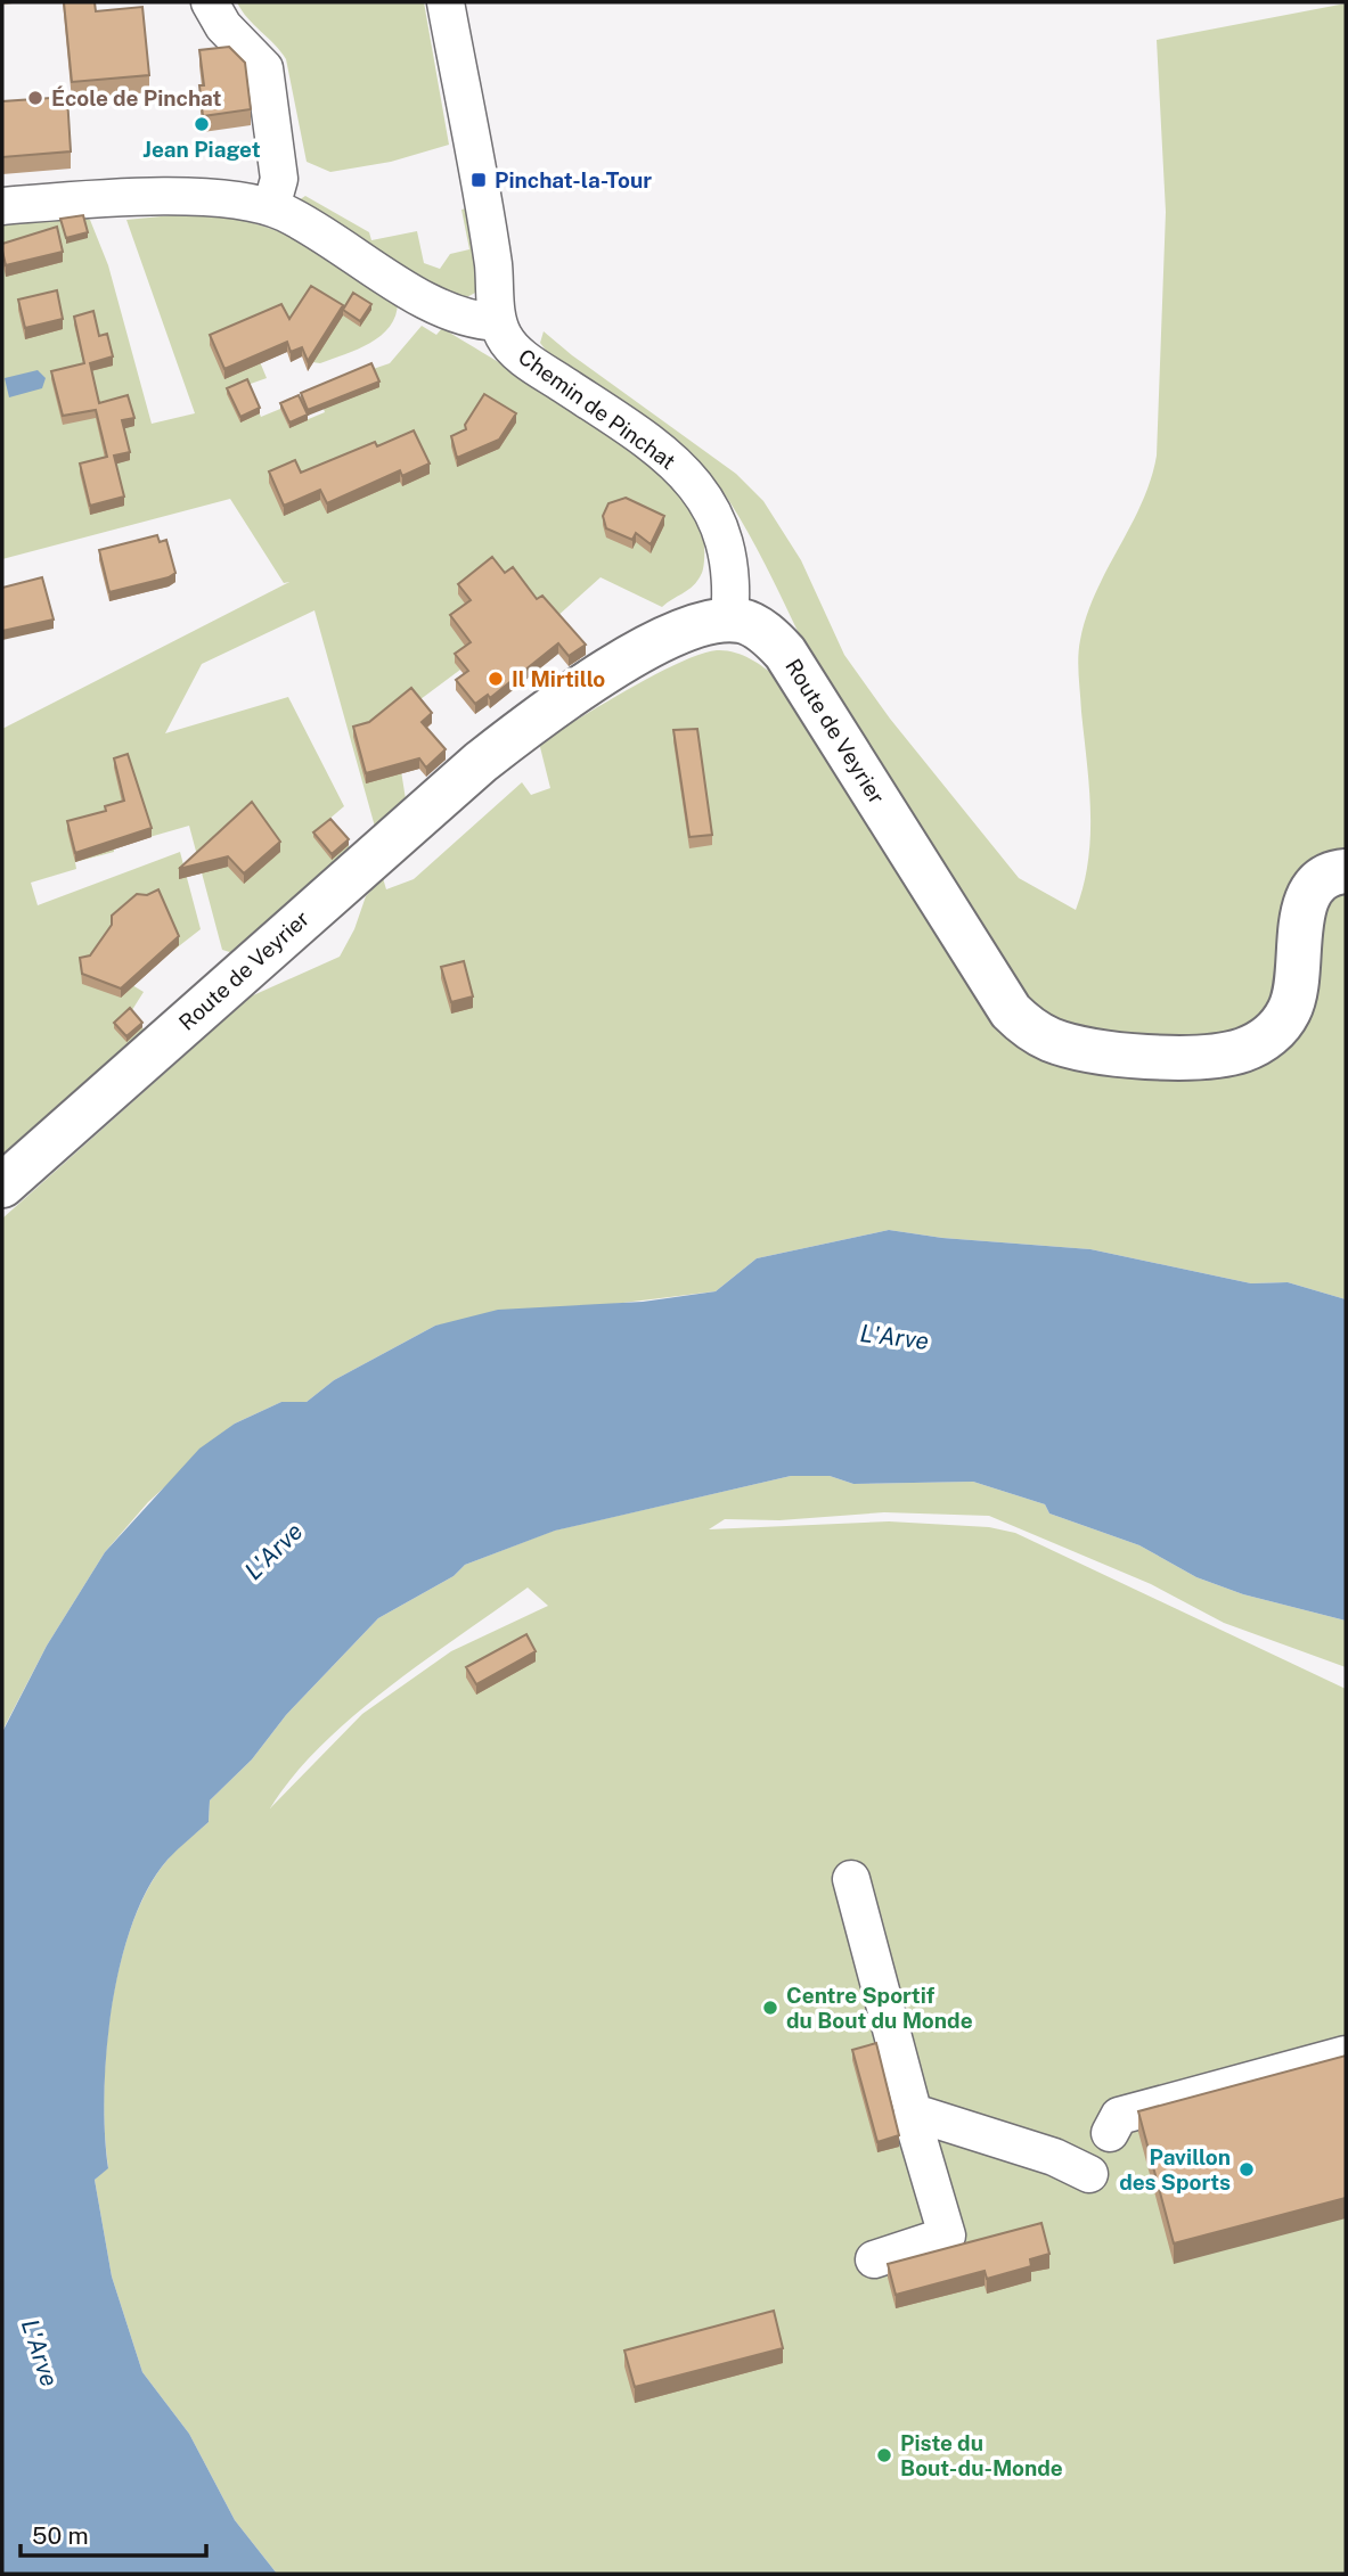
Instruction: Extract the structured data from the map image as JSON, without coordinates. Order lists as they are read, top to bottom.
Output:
{
  "streets": {
    "main road": ["Route de Veyrier"],
    "street": ["Chemin de Pinchat"]
  },
  "crossings": [
    ["Chemin de Pinchat", "Route de Veyrier"]
  ],
  "water": ["L'Arve"],
  "places": {
    "other": [
      "École de Pinchat",
      "Jean Piaget",
      "Il Mirtillo",
      "Centre Sportif du Bout du Monde",
      "Pavillon des Sports",
      "Piste du Bout-du-Monde"
    ],
    "transit": ["Pinchat-la-Tour"]
  },
  "scale_bar": "50 m"
}
